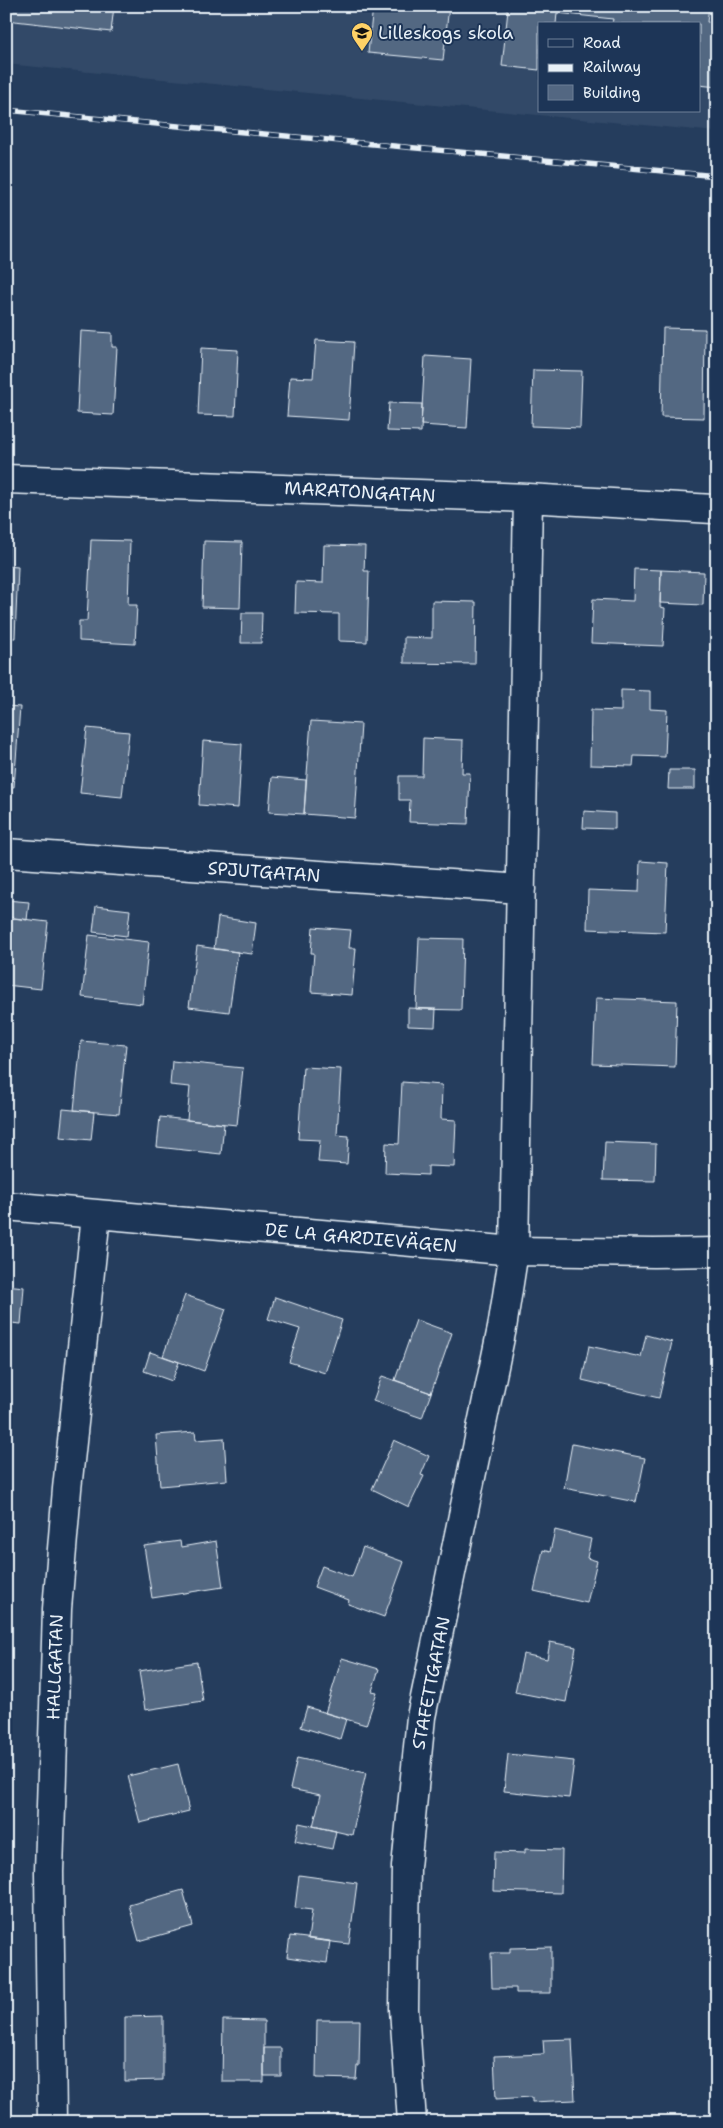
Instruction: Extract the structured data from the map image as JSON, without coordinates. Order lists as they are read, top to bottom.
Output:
{
  "streets": {
    "street": [
      "MARATONGATAN",
      "SPJUTGATAN",
      "DE LA GARDIEVÄGEN",
      "HALLGATAN",
      "STAFETTGATAN"
    ]
  },
  "crossings": [
    ["MARATONGATAN", "STAFETTGATAN"],
    ["SPJUTGATAN", "STAFETTGATAN"],
    ["DE LA GARDIEVÄGEN", "HALLGATAN"],
    ["DE LA GARDIEVÄGEN", "STAFETTGATAN"]
  ],
  "places": {
    "school or university": ["Lilleskogs skola"]
  },
  "legend": ["Road", "Railway", "Building"]
}
